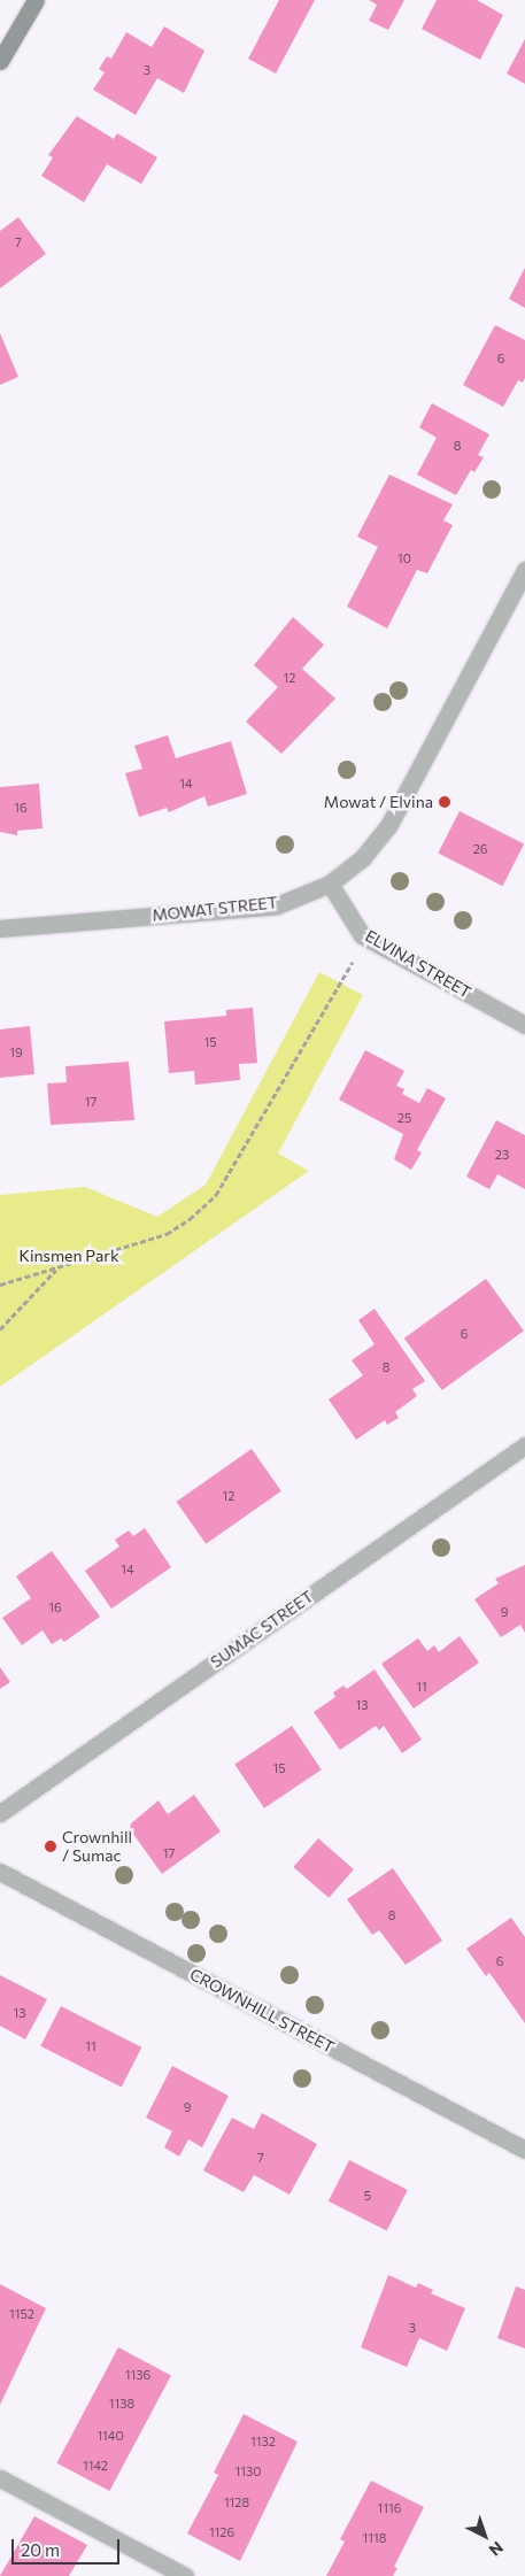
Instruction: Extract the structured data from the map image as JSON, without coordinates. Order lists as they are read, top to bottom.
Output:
{
  "streets": {
    "street": [
      "MOWAT STREET",
      "ELVINA STREET",
      "SUMAC STREET",
      "CROWNHILL STREET"
    ]
  },
  "crossings": [
    ["MOWAT STREET", "ELVINA STREET"]
  ],
  "parks": ["Kinsmen Park"],
  "places": ["Mowat / Elvina", "Crownhill / Sumac"],
  "house_numbers": [
    "3",
    "7",
    "6",
    "8",
    "10",
    "12",
    "14",
    "16",
    "26",
    "15",
    "19",
    "17",
    "25",
    "23",
    "6",
    "8",
    "12",
    "14",
    "16",
    "9",
    "11",
    "13",
    "15",
    "17",
    "8",
    "6",
    "13",
    "11",
    "9",
    "7",
    "5",
    "1152",
    "3",
    "1136",
    "1138",
    "1140",
    "1132",
    "1142",
    "1130",
    "1128",
    "1116",
    "1126",
    "1118"
  ],
  "scale_bar": "20 m",
  "north": "bottom right"
}
